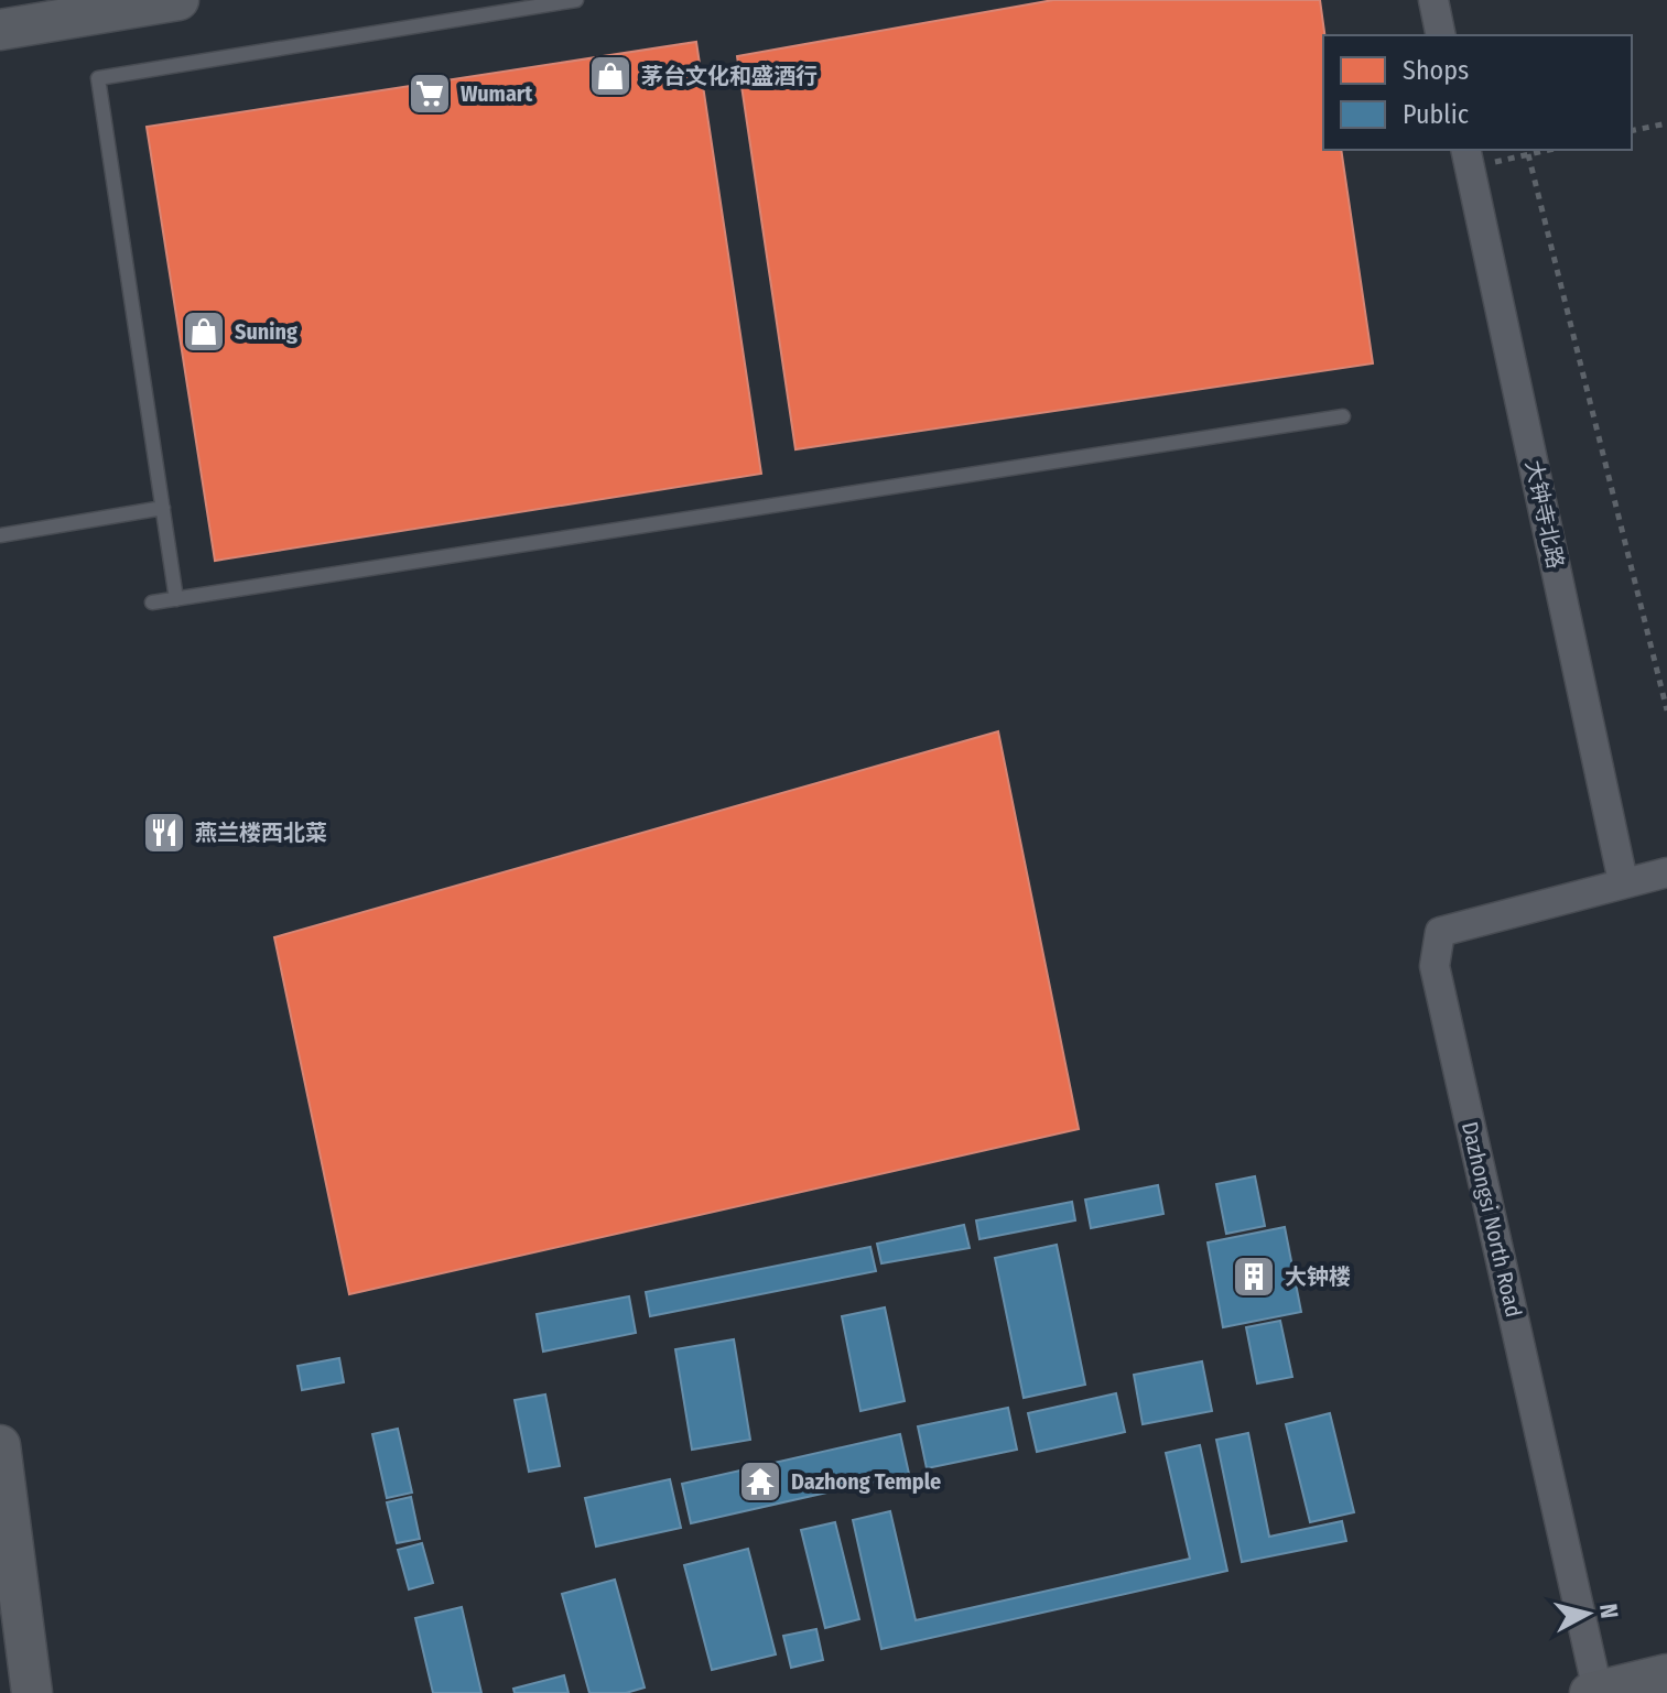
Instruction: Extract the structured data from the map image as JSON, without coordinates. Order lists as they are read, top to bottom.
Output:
{
  "streets": {
    "street": ["大钟寺北路", "Dazhongsi North Road"]
  },
  "crossings": [
    ["大钟寺北路", "Dazhongsi North Road"]
  ],
  "places": {
    "shop": ["茅台文化和盛酒行", "Suning"],
    "supermarket": ["Wumart"],
    "restaurant": ["燕兰楼西北菜"],
    "building": ["大钟楼"],
    "temple": ["Dazhong Temple"]
  },
  "legend": ["Shops", "Public"],
  "north": "right"
}
